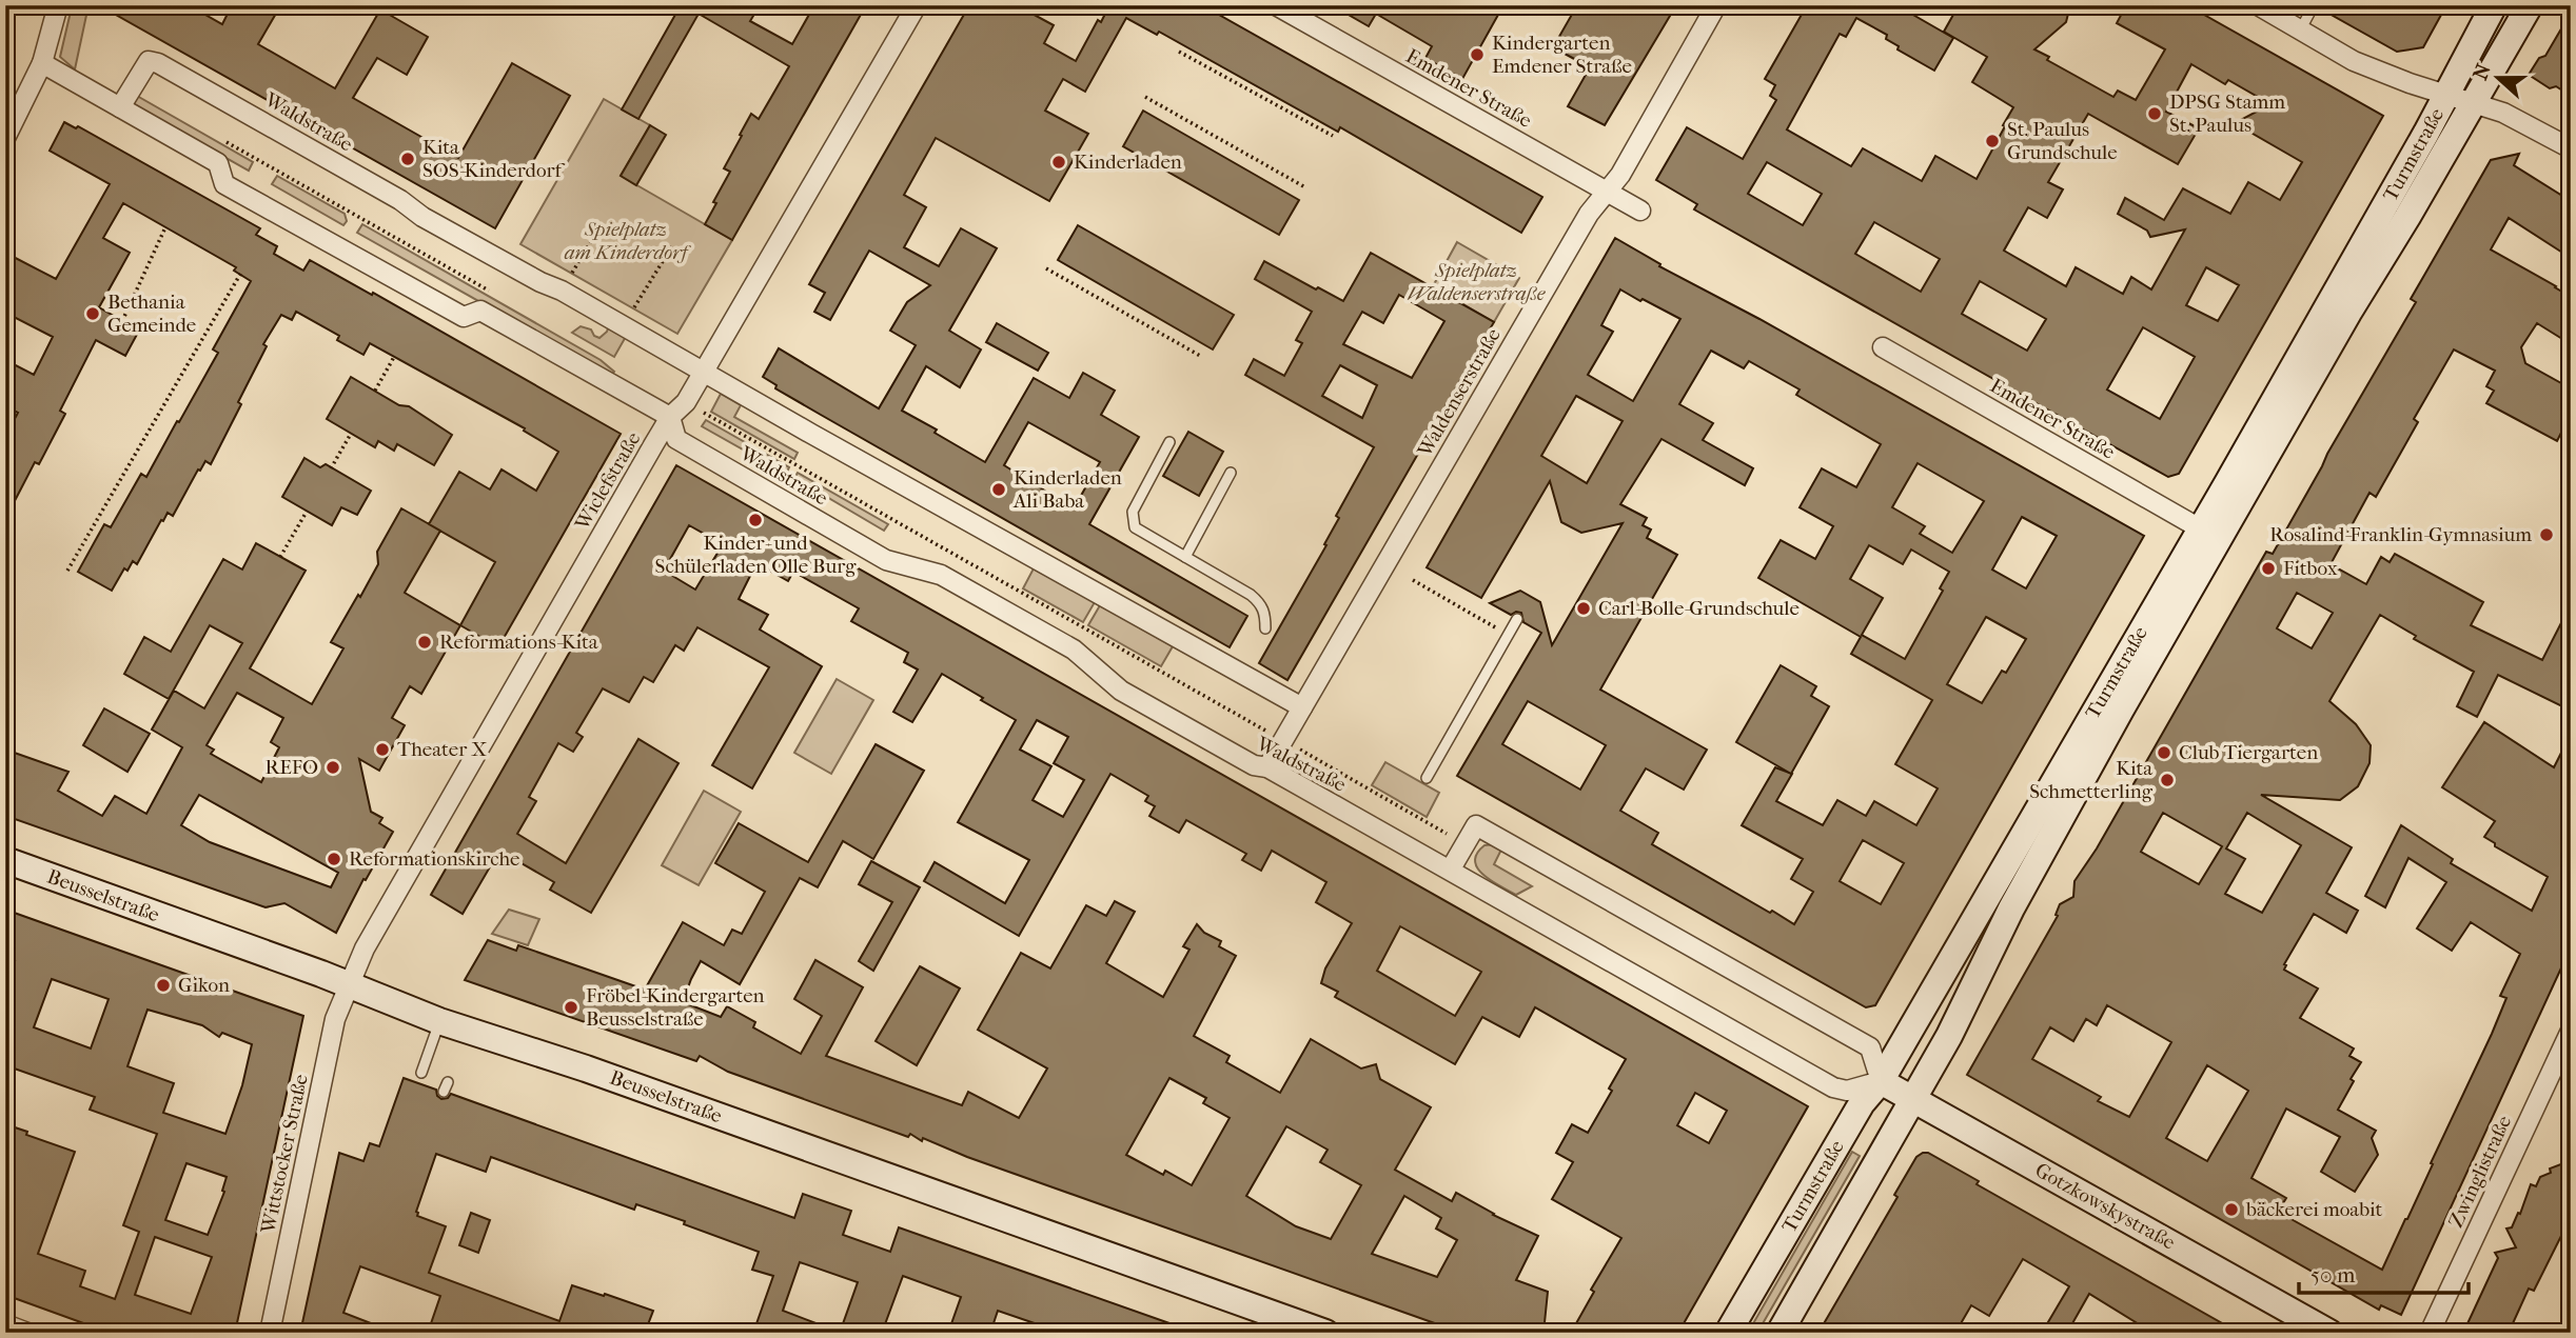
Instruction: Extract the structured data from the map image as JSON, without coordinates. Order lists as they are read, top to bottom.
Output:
{
  "streets": {
    "main road": ["Turmstraße", "Beusselstraße", "Gotzkowskystraße"],
    "street": [
      "Emdener Straße",
      "Waldstraße",
      "Waldenserstraße",
      "Wiclefstraße",
      "Wittstocker Straße",
      "Zwinglistraße"
    ]
  },
  "crossings": [
    ["Emdener Straße", "Turmstraße"],
    ["Emdener Straße", "Waldenserstraße"],
    ["Waldstraße", "Turmstraße"],
    ["Waldstraße", "Waldenserstraße"],
    ["Waldstraße", "Wiclefstraße"],
    ["Waldstraße", "Gotzkowskystraße"],
    ["Turmstraße", "Gotzkowskystraße"],
    ["Wiclefstraße", "Beusselstraße"],
    ["Wiclefstraße", "Wittstocker Straße"],
    ["Beusselstraße", "Wittstocker Straße"]
  ],
  "parks": ["Spielplatz am Kinderdorf", "Spielplatz Waldenserstraße"],
  "places": [
    "Kindergarten Emdener Straße",
    "DPSG Stamm St. Paulus",
    "St. Paulus Grundschule",
    "Kita SOS-Kinderdorf",
    "Kinderladen",
    "Bethania Gemeinde",
    "Kinderladen Ali Baba",
    "Kinder- und Schülerladen Olle Burg",
    "Rosalind-Franklin-Gymnasium",
    "Fitbox",
    "Carl-Bolle-Grundschule",
    "Reformations-Kita",
    "Theater X",
    "Club Tiergarten",
    "REFO",
    "Kita Schmetterling",
    "Reformationskirche",
    "Gikon",
    "Fröbel-Kindergarten Beusselstraße",
    "bäckerei moabit"
  ],
  "scale_bar": "50 m",
  "north": "left"
}
